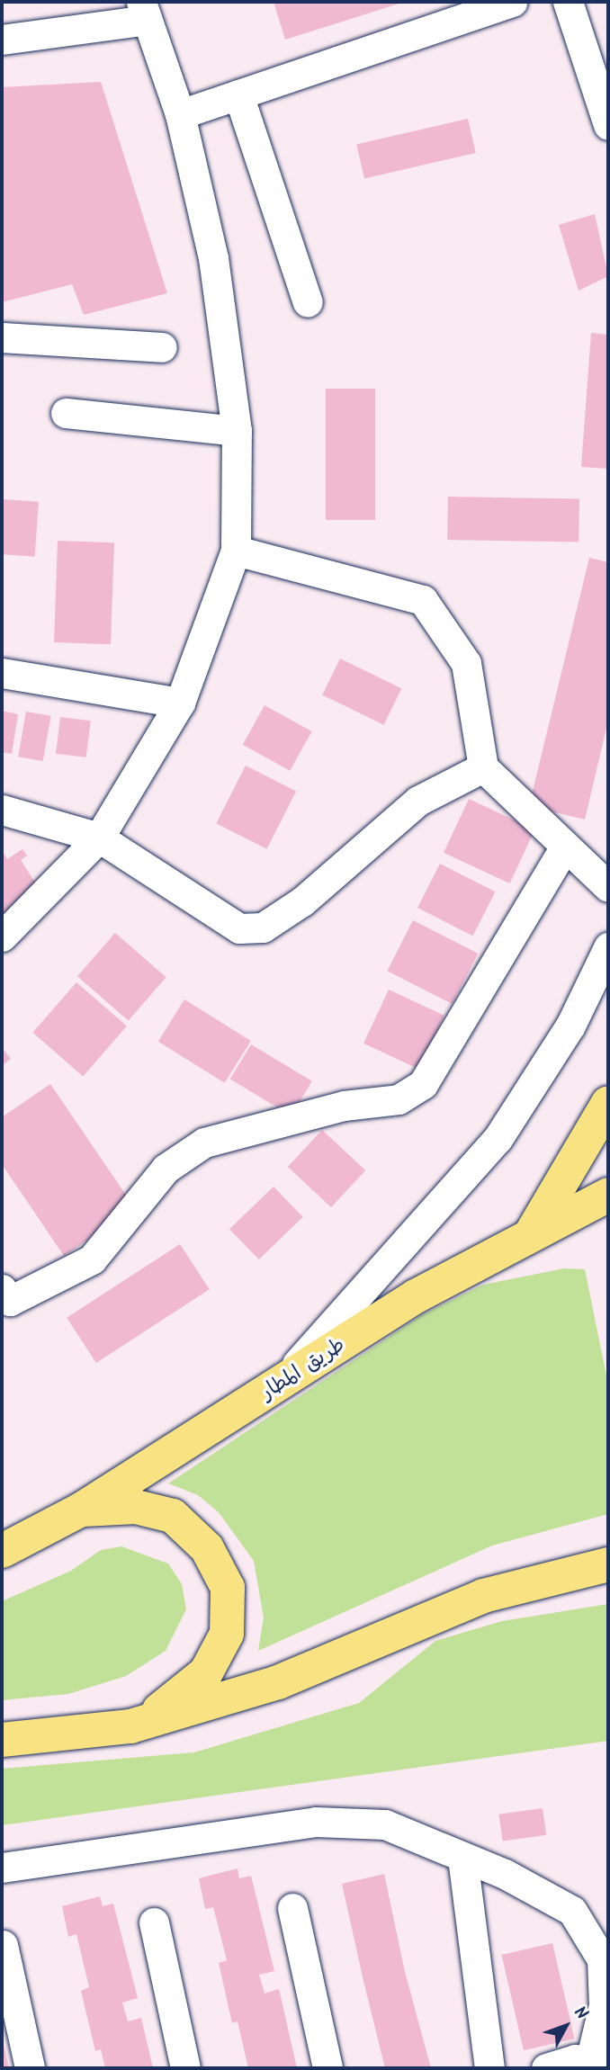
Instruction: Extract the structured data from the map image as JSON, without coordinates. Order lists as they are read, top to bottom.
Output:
{
  "streets": {
    "highway": ["طريق المطار"]
  },
  "north": "top right"
}
